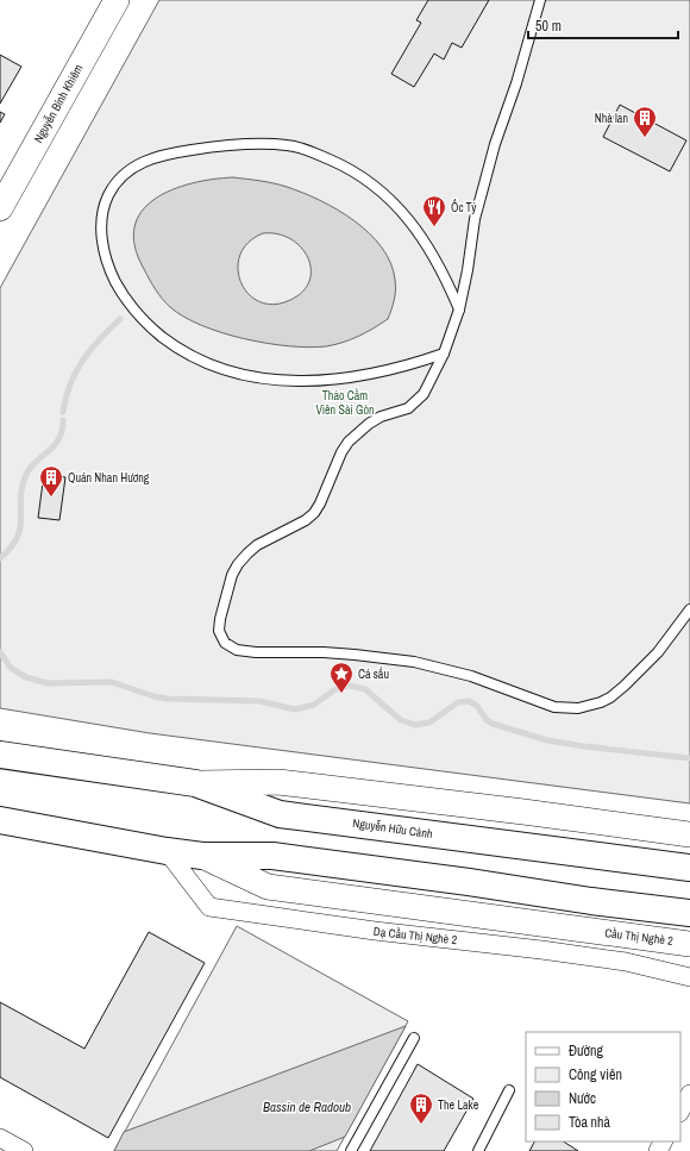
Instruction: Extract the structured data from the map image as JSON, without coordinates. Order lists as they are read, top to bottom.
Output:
{
  "streets": {
    "main road": ["Nguyễn Bỉnh Khiêm", "Nguyễn Hữu Cảnh", "Cầu Thị Nghè 2"],
    "street": ["Dạ Cầu Thị Nghè 2"]
  },
  "water": ["Bassin de Radoub"],
  "parks": ["Thảo Cầm Viên Sài Gòn"],
  "places": {
    "building": ["Nhà lan", "Quán Nhan Hương", "The Lake"],
    "restaurant": ["Ốc Tý"],
    "place": ["Cá sấu"]
  },
  "legend": [
    "Đường",
    "Công viên",
    "Nước",
    "Tòa nhà"
  ],
  "scale_bar": "50 m"
}
